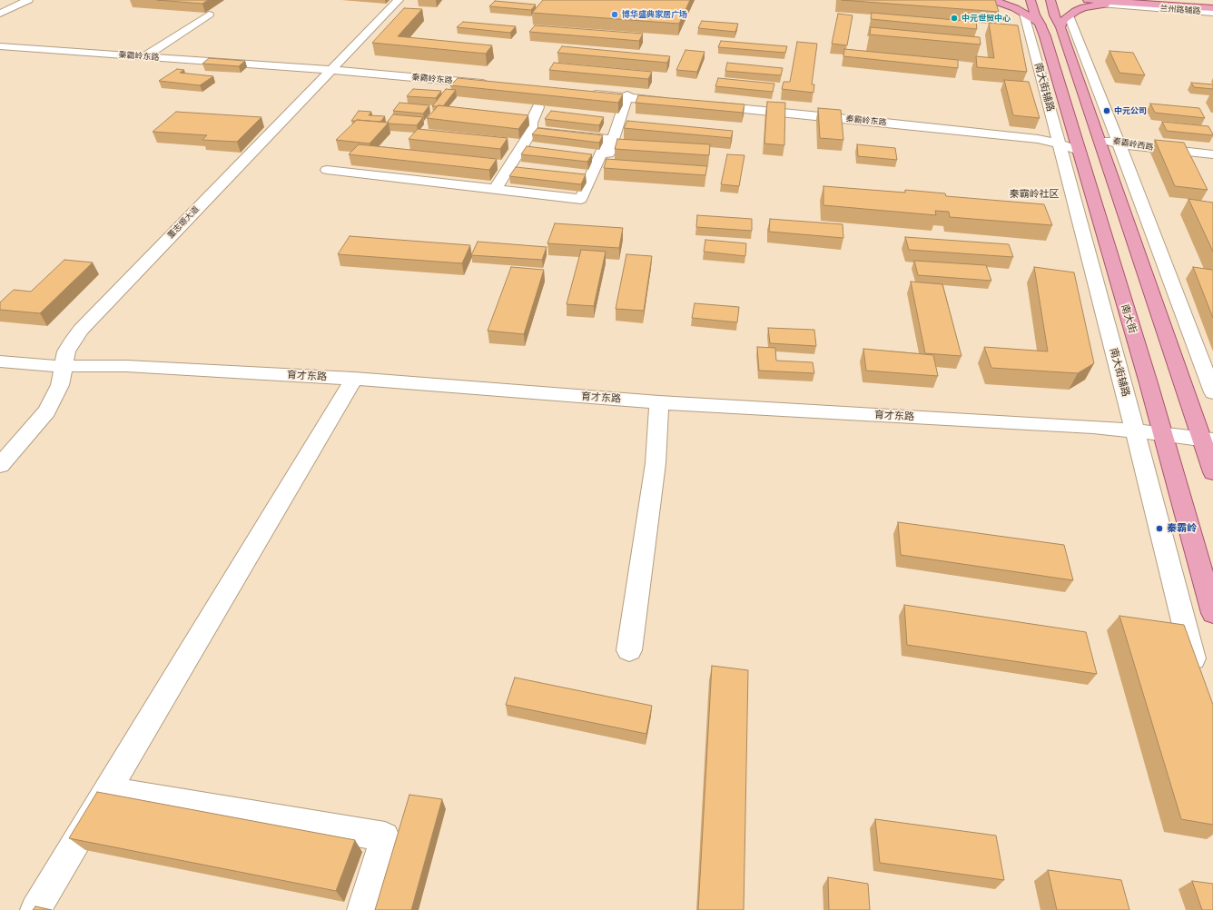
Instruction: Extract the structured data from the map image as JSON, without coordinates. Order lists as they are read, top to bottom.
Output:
{
  "streets": {
    "main road": ["南大街"],
    "street": [
      "兰州路辅路",
      "秦霸岭东路",
      "南大街辅路",
      "秦霸岭西路",
      "董志塬大道",
      "育才东路"
    ]
  },
  "crossings": [
    ["秦霸岭东路", "南大街辅路"],
    ["秦霸岭东路", "董志塬大道"],
    ["秦霸岭东路", "南大街"],
    ["南大街辅路", "南大街"],
    ["南大街辅路", "育才东路"],
    ["董志塬大道", "育才东路"],
    ["南大街", "育才东路"]
  ],
  "districts": ["秦霸岭社区"],
  "places": [
    "博华盛典家居广场",
    "中元世贸中心",
    "中元公司",
    "秦霸岭"
  ]
}
